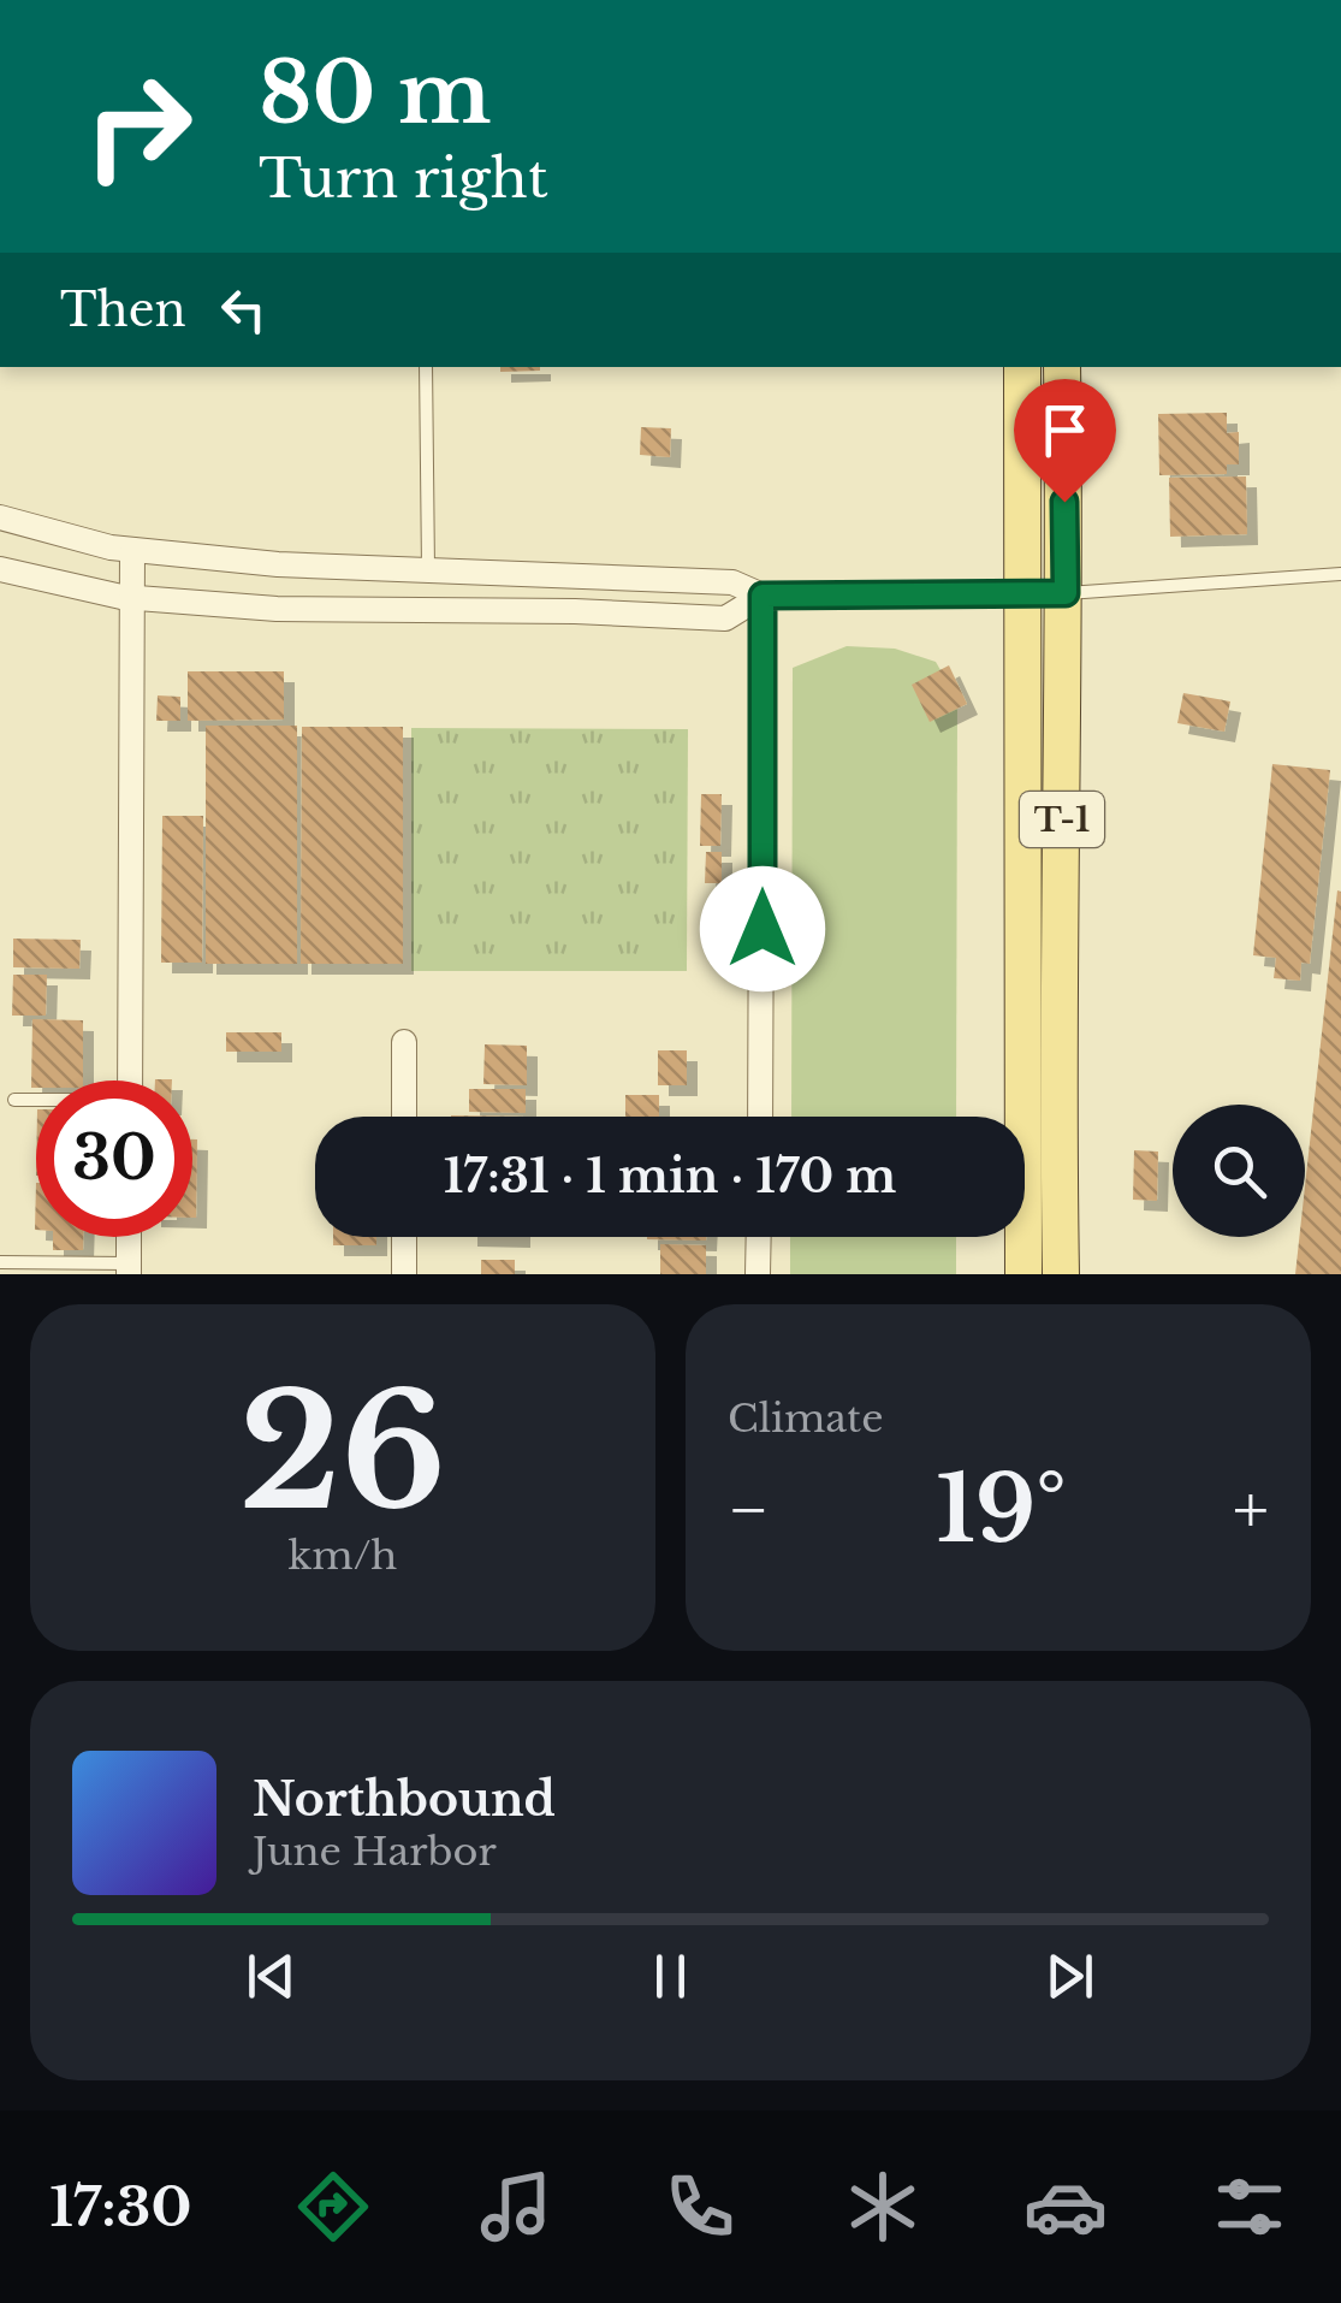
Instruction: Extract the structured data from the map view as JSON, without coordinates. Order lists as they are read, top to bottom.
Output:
{
  "streets": {
    "main road": ["T-1"]
  },
  "page": {
    "turn": ["80 m", "Turn right"],
    "then": "Then",
    "limit": "30",
    "trip": "17:31 · 1 min · 170 m",
    "tile": [
      ["26", "km/h"],
      "Climate"
    ],
    "heat": ["−", "19°", "+"],
    "song": ["Northbound", "June Harbor"],
    "tabs": "17:30"
  }
}
